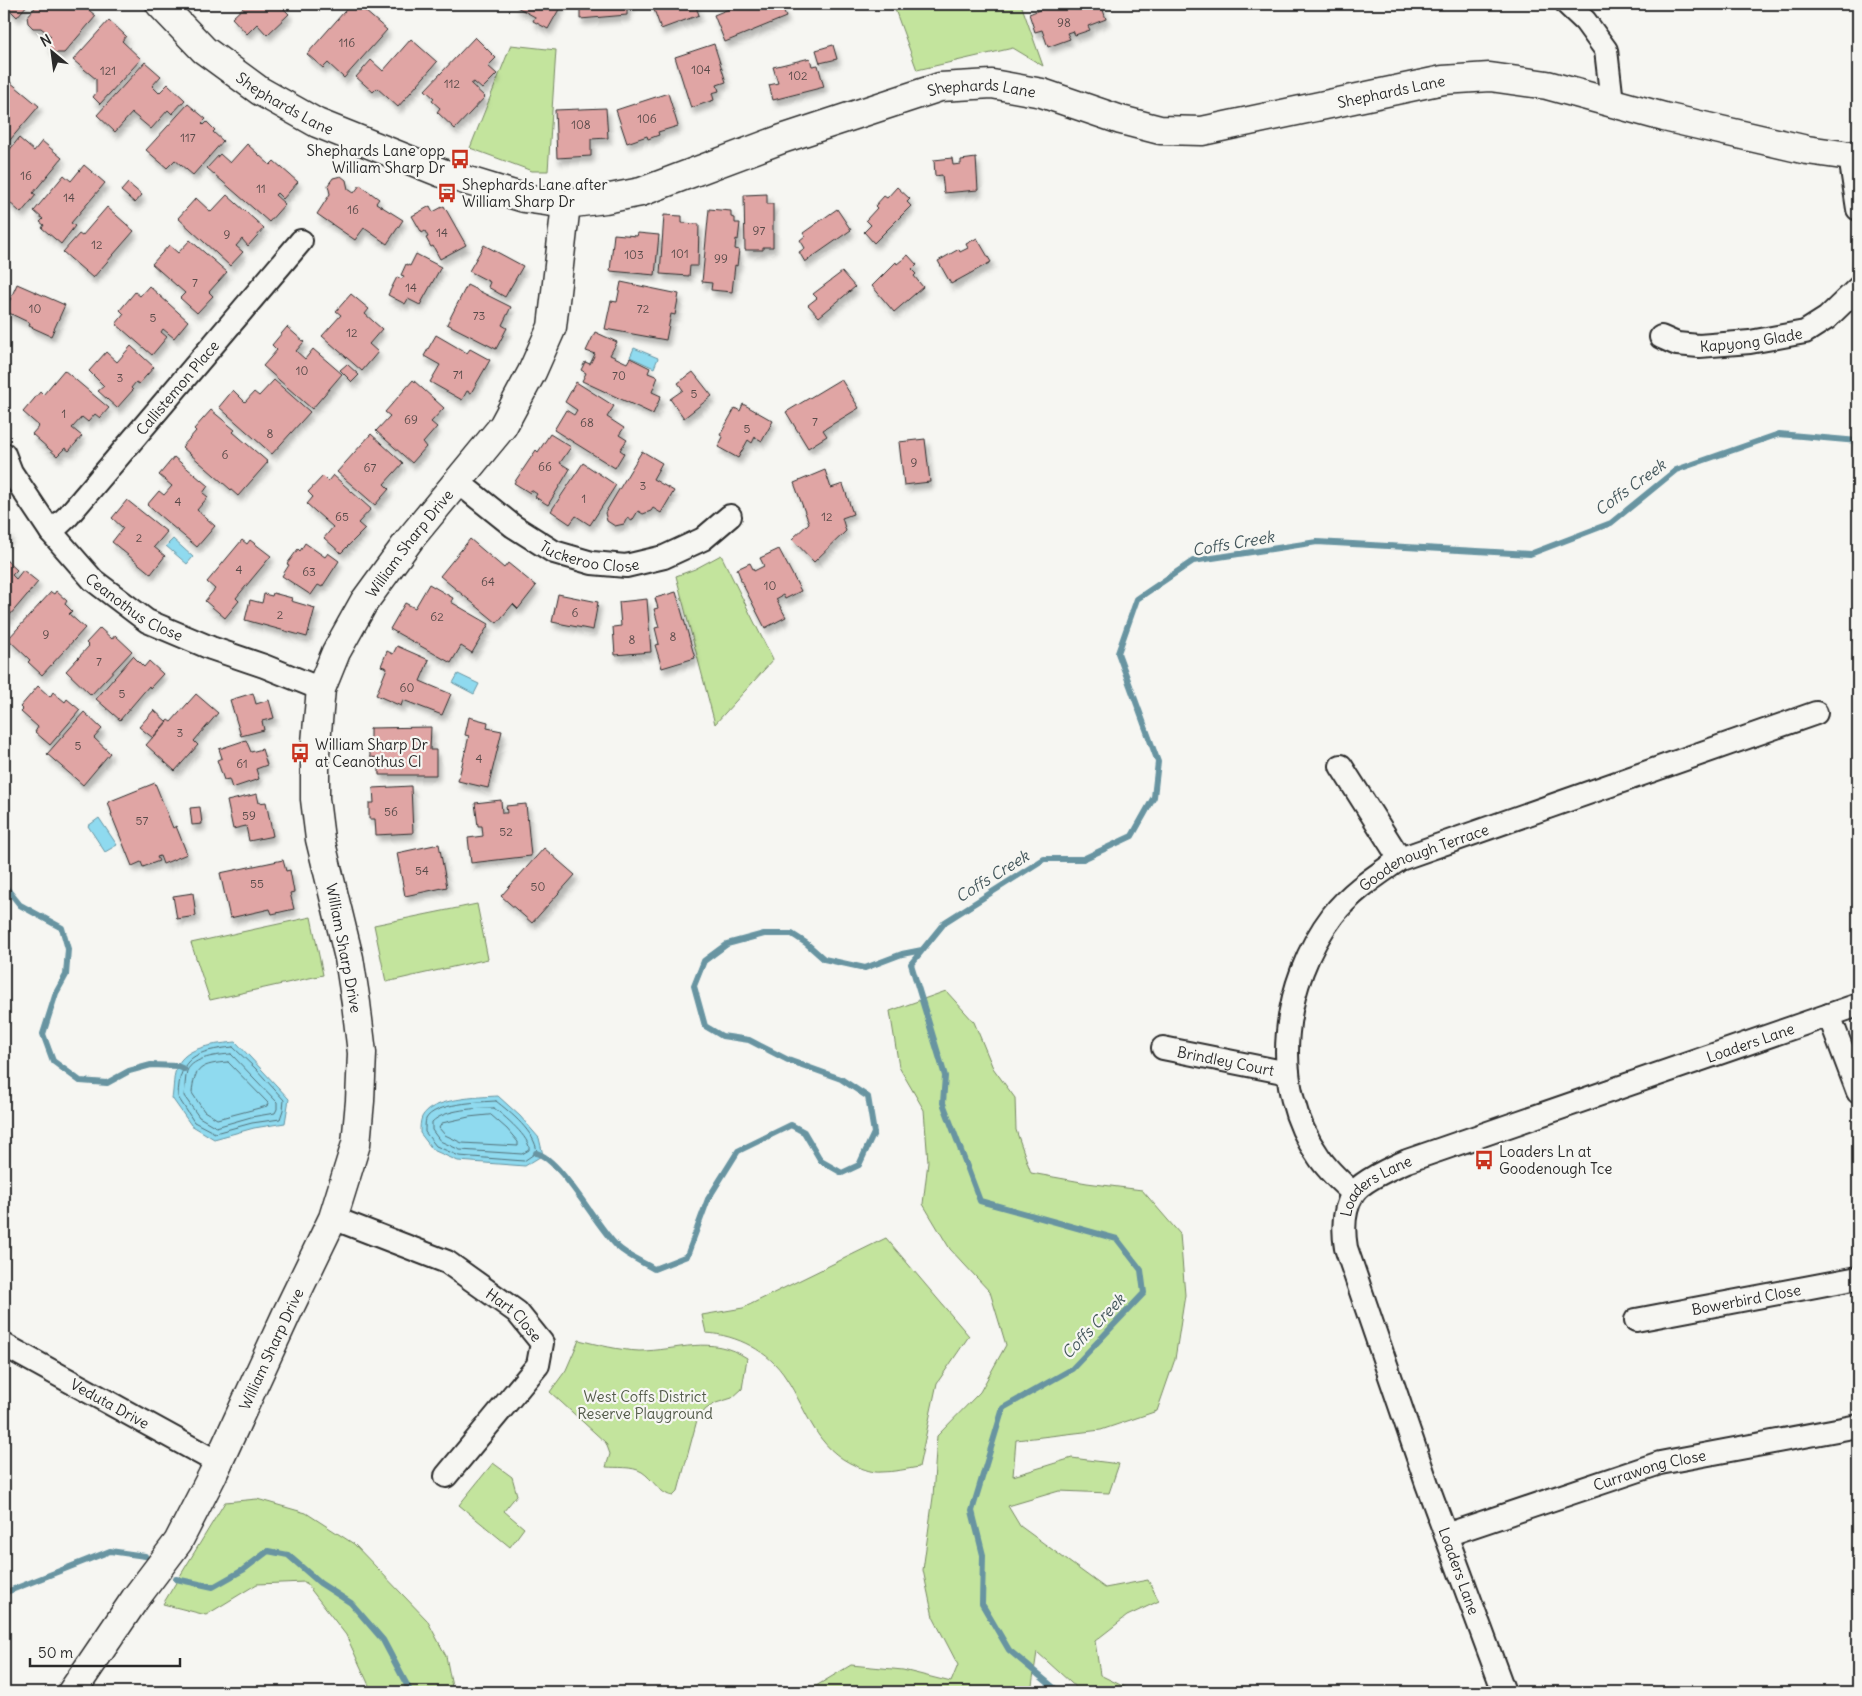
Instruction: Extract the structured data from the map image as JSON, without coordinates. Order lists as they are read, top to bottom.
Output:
{
  "streets": {
    "street": [
      "Shephards Lane",
      "Kapyong Glade",
      "Callistemon Place",
      "William Sharp Drive",
      "Tuckeroo Close",
      "Ceanothus Close",
      "Goodenough Terrace",
      "Loaders Lane",
      "Brindley Court",
      "Bowerbird Close",
      "Hart Close",
      "Veduta Drive",
      "Currawong Close"
    ]
  },
  "crossings": [
    ["Shephards Lane", "William Sharp Drive"],
    ["Callistemon Place", "Ceanothus Close"],
    ["William Sharp Drive", "Tuckeroo Close"],
    ["William Sharp Drive", "Ceanothus Close"],
    ["William Sharp Drive", "Hart Close"],
    ["William Sharp Drive", "Veduta Drive"],
    ["Goodenough Terrace", "Loaders Lane"],
    ["Goodenough Terrace", "Brindley Court"],
    ["Loaders Lane", "Currawong Close"]
  ],
  "water": ["Coffs Creek"],
  "parks": ["West Coffs District Reserve Playground"],
  "places": {
    "bus stop": [
      "Shephards Lane opp William Sharp Dr",
      "Shephards Lane after William Sharp Dr",
      "William Sharp Dr at Ceanothus Cl",
      "Loaders Ln at Goodenough Tce"
    ]
  },
  "house_numbers": [
    "98",
    "116",
    "104",
    "121",
    "102",
    "112",
    "106",
    "108",
    "117",
    "16",
    "11",
    "14",
    "16",
    "97",
    "14",
    "9",
    "12",
    "101",
    "103",
    "99",
    "7",
    "14",
    "10",
    "72",
    "73",
    "5",
    "12",
    "10",
    "71",
    "70",
    "3",
    "5",
    "1",
    "69",
    "7",
    "68",
    "5",
    "8",
    "6",
    "9",
    "66",
    "67",
    "3",
    "1",
    "4",
    "65",
    "12",
    "2",
    "4",
    "63",
    "64",
    "10",
    "6",
    "2",
    "62",
    "9",
    "8",
    "8",
    "7",
    "60",
    "5",
    "3",
    "5",
    "4",
    "61",
    "56",
    "59",
    "57",
    "52",
    "54",
    "55",
    "50"
  ],
  "scale_bar": "50 m",
  "north": "top left"
}
